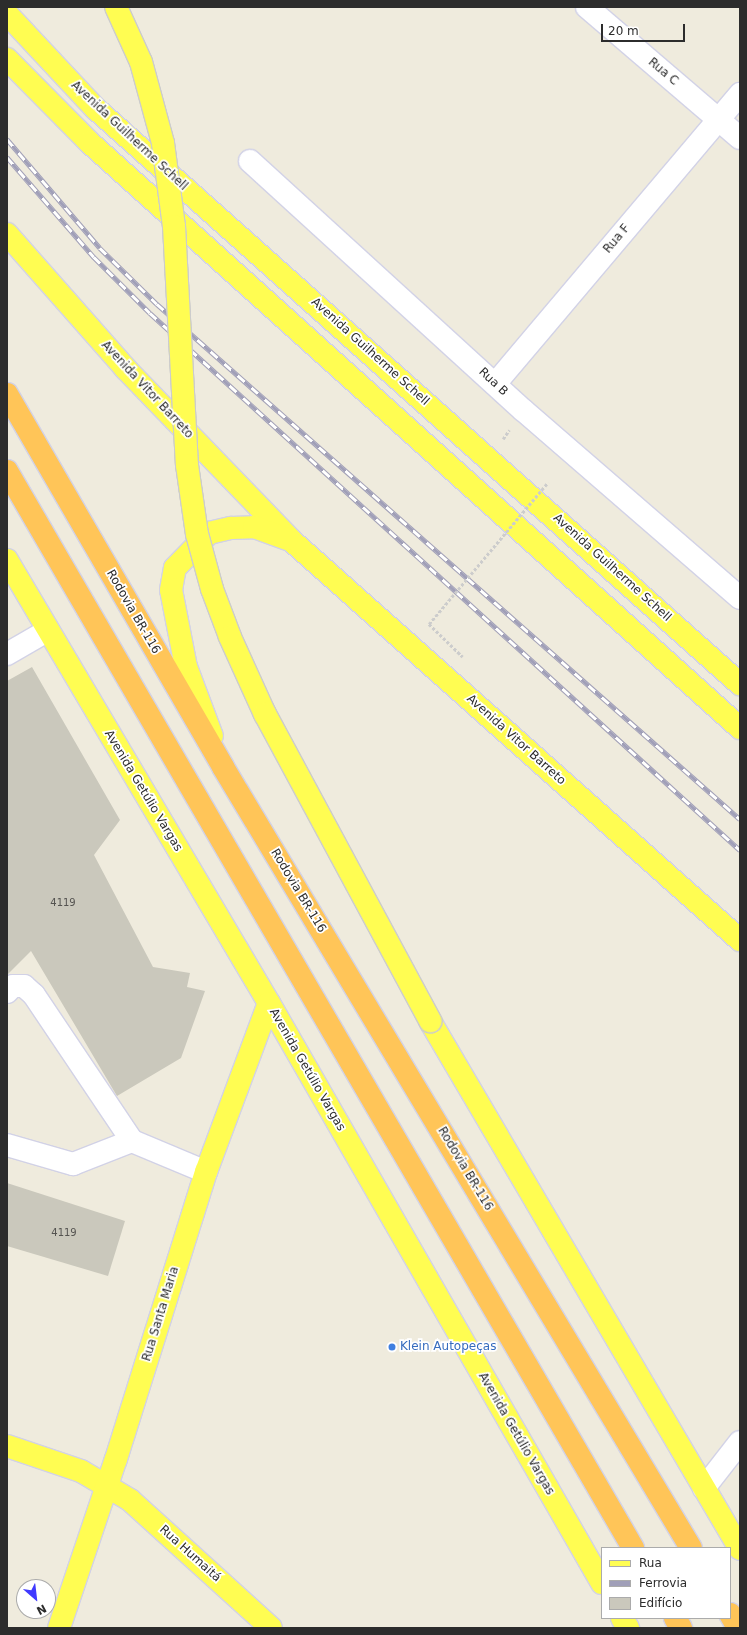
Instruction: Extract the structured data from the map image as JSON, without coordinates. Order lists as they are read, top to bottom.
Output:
{
  "streets": {
    "highway": ["Rodovia BR-116"],
    "main road": [
      "Avenida Guilherme Schell",
      "Avenida Vitor Barreto",
      "Avenida Getúlio Vargas",
      "Rua Santa Maria",
      "Rua Humaitá"
    ],
    "street": ["Rua C", "Rua F", "Rua B"]
  },
  "crossings": [
    ["Rua C", "Rua F"],
    ["Rua F", "Rua B"],
    ["Avenida Vitor Barreto", "Rodovia BR-116"],
    ["Avenida Getúlio Vargas", "Rua Santa Maria"],
    ["Rua Santa Maria", "Rua Humaitá"]
  ],
  "places": ["Klein Autopeças"],
  "house_numbers": ["4119", "4119"],
  "legend": ["Rua", "Ferrovia", "Edifício"],
  "scale_bar": "20 m",
  "north": "bottom right"
}
